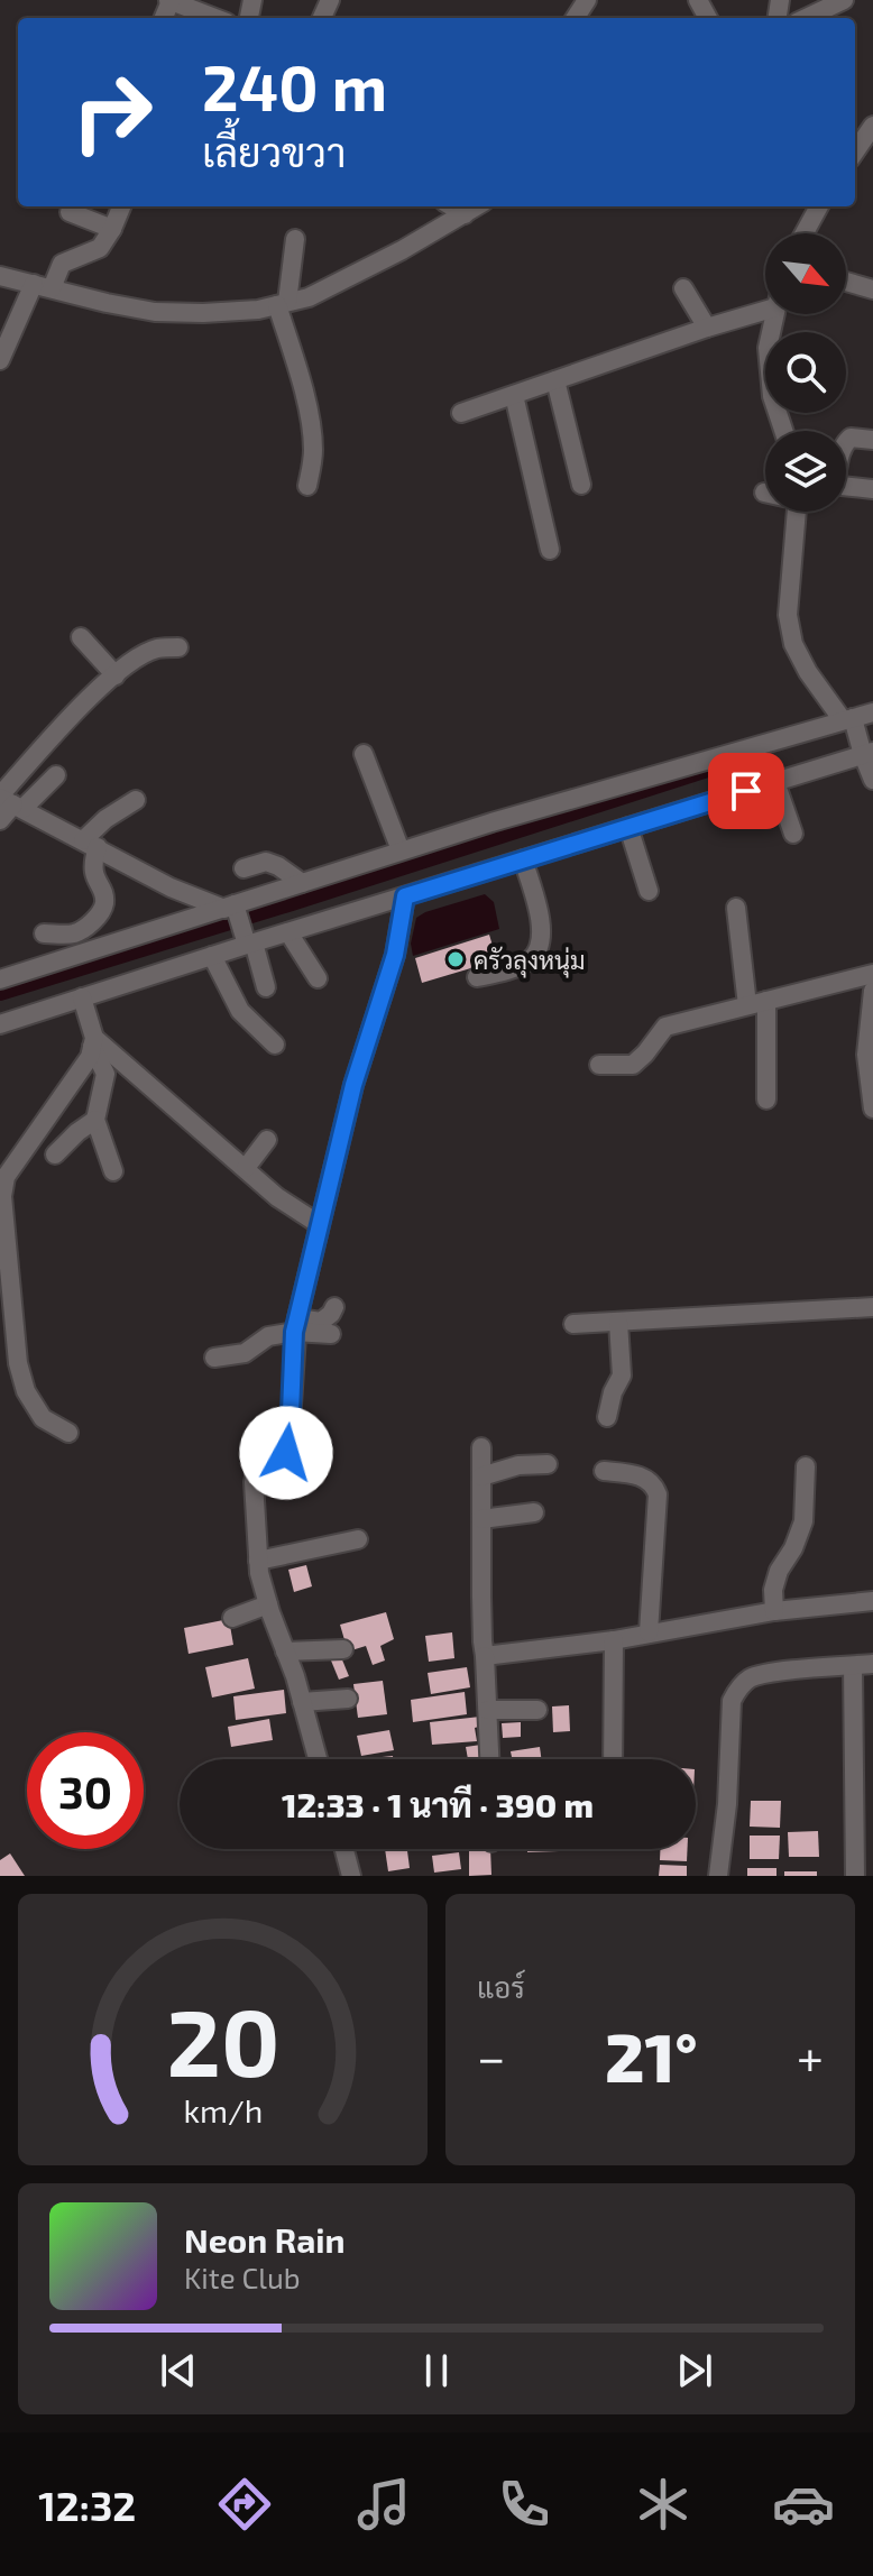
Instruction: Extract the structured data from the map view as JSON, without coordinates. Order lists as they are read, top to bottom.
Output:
{
  "places": ["ครัวลุงหนุ่ม"],
  "north": "bottom right",
  "page": {
    "turn": ["240 m", "เลี้ยวขวา"],
    "limit": "30",
    "trip": "12:33 · 1 นาที · 390 m",
    "tile": "แอร์",
    "heat": ["−", "21°", "+"],
    "song": ["Neon Rain", "Kite Club"],
    "tabs": "12:32",
    "gauge": ["20", "km/h"]
  }
}
